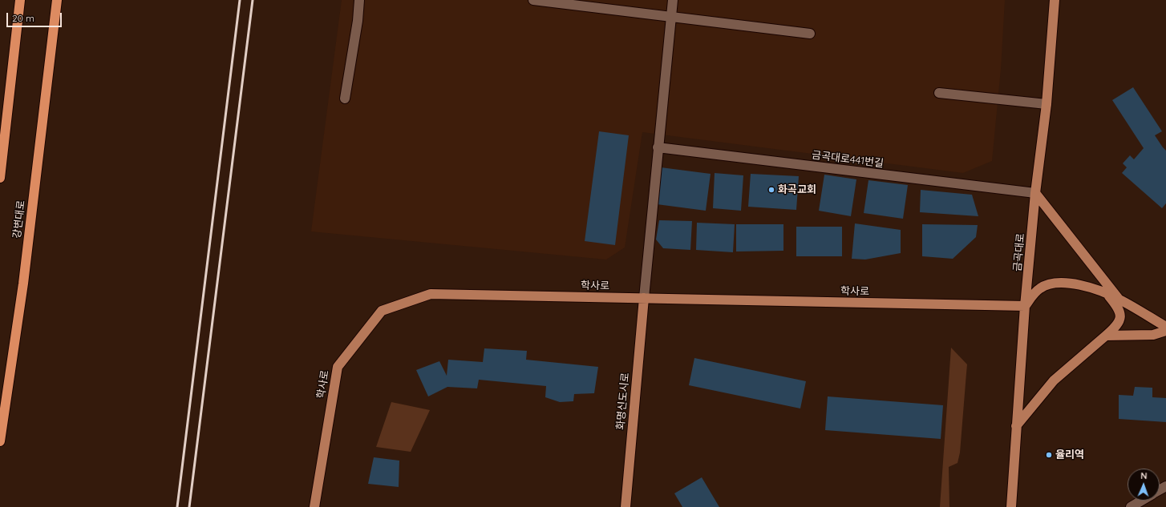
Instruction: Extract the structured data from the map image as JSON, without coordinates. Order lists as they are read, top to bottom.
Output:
{
  "streets": {
    "highway": ["강변대로"],
    "main road": ["금곡대로", "학사로", "화명신도시로"],
    "street": ["금곡대로441번길"]
  },
  "crossings": [
    ["금곡대로441번길", "금곡대로"],
    ["금곡대로", "학사로"],
    ["학사로", "화명신도시로"]
  ],
  "places": ["화곡교회", "율리역"],
  "scale_bar": "20 m",
  "north": "top"
}
